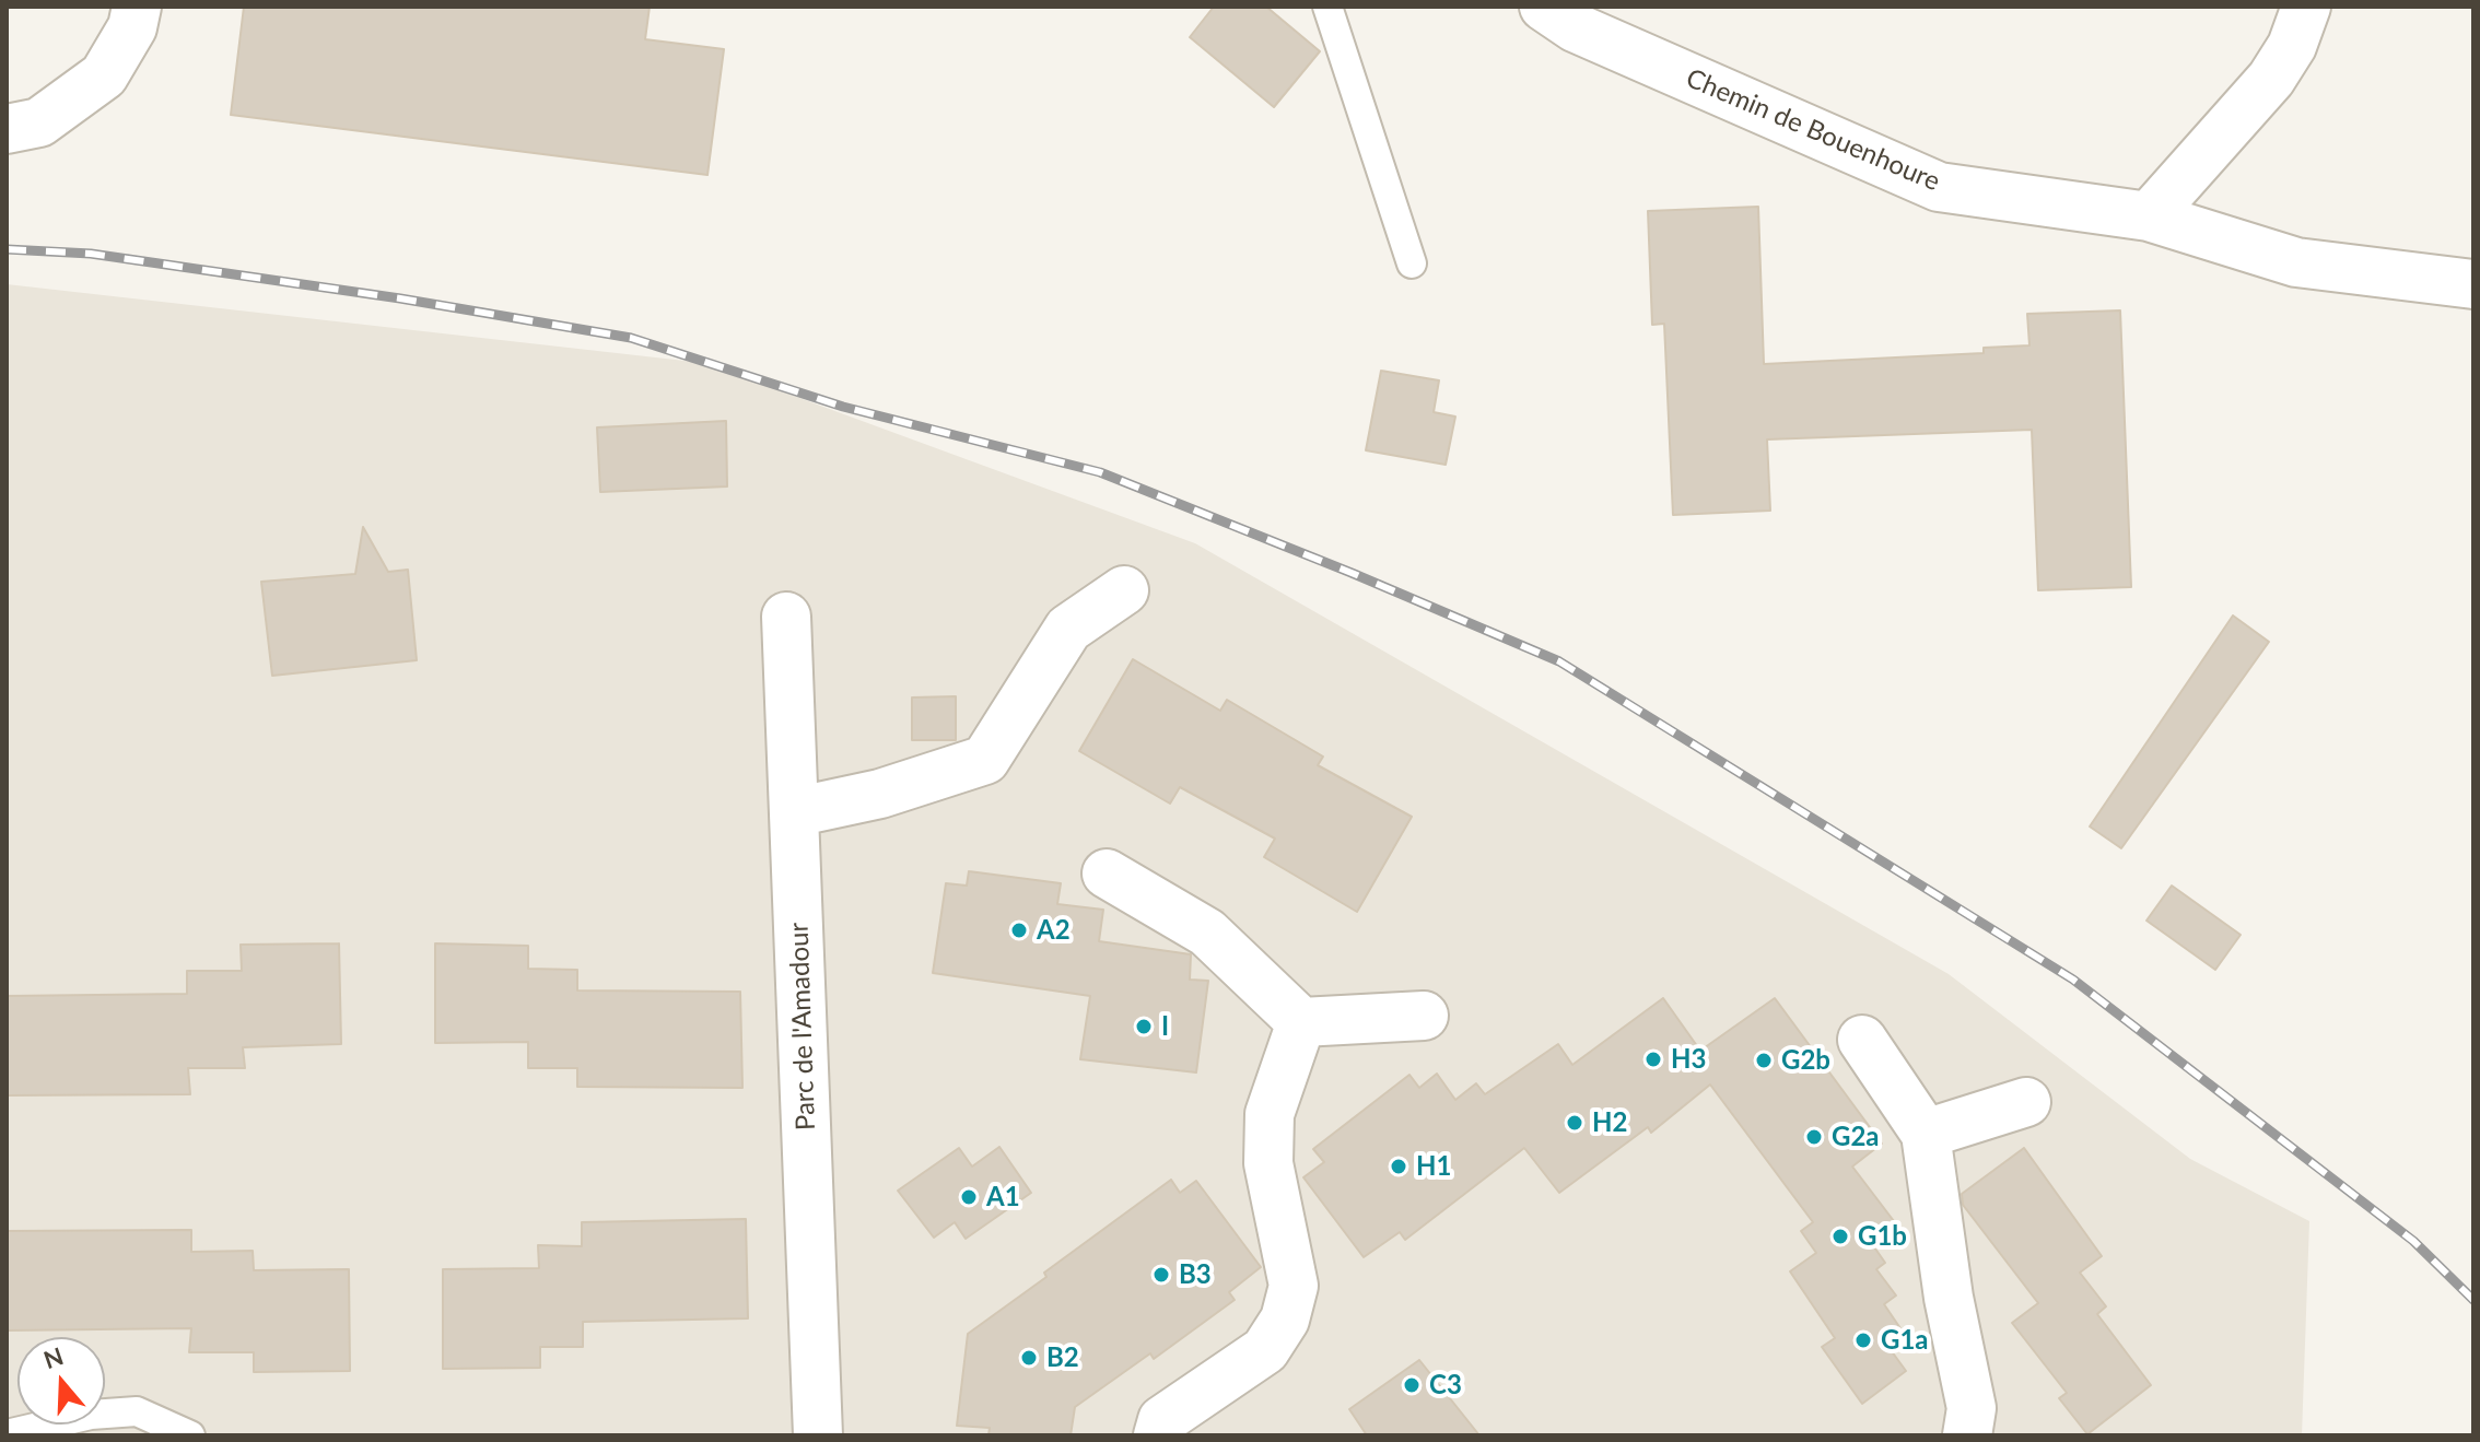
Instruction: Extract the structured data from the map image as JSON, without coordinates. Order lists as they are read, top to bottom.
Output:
{
  "streets": {
    "street": ["Chemin de Bouenhoure", "Parc de l'Amadour"]
  },
  "places": [
    "A2",
    "I",
    "H3",
    "G2b",
    "H2",
    "G2a",
    "H1",
    "A1",
    "G1b",
    "B3",
    "G1a",
    "B2",
    "C3"
  ],
  "north": "top"
}
